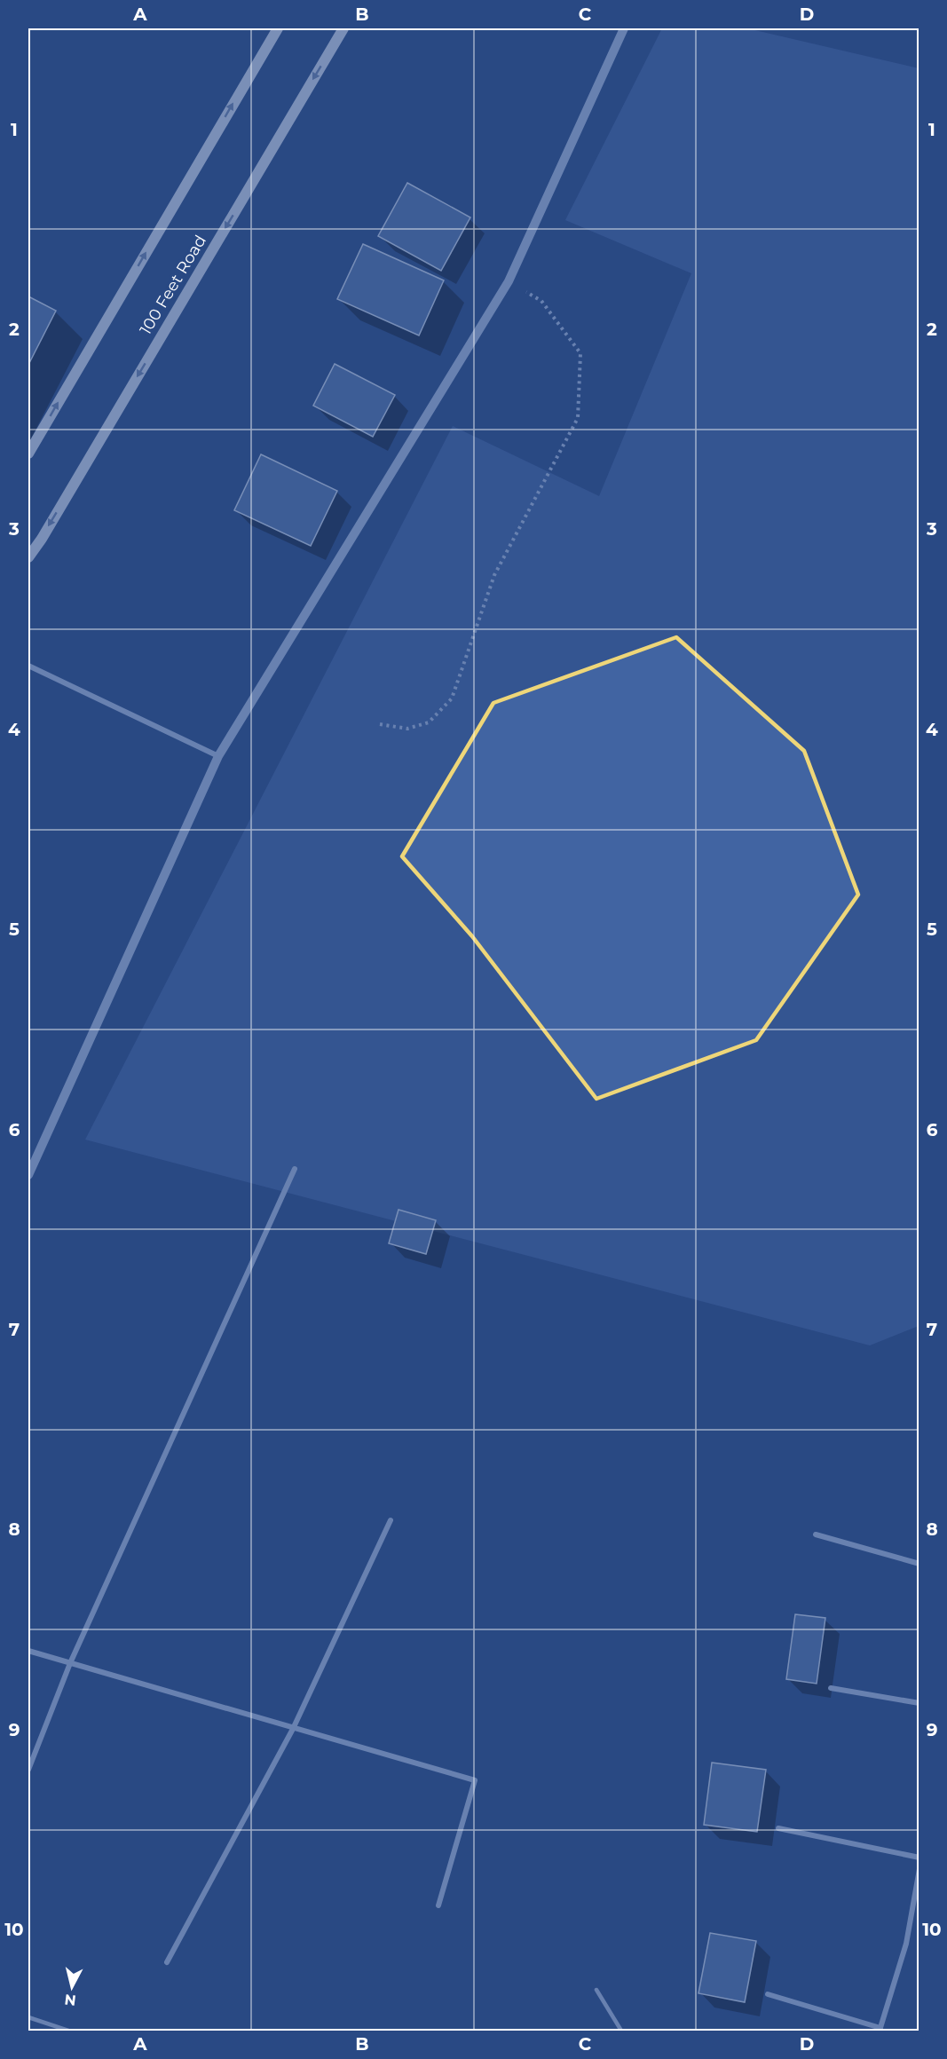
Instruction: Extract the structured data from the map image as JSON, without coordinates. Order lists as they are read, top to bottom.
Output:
{
  "streets": {
    "main road": ["100 Feet Road"]
  },
  "north": "bottom",
  "grid": {
    "columns": [
      "A",
      "B",
      "C",
      "D"
    ],
    "rows": [
      "1",
      "2",
      "3",
      "4",
      "5",
      "6",
      "7",
      "8",
      "9",
      "10"
    ]
  }
}
